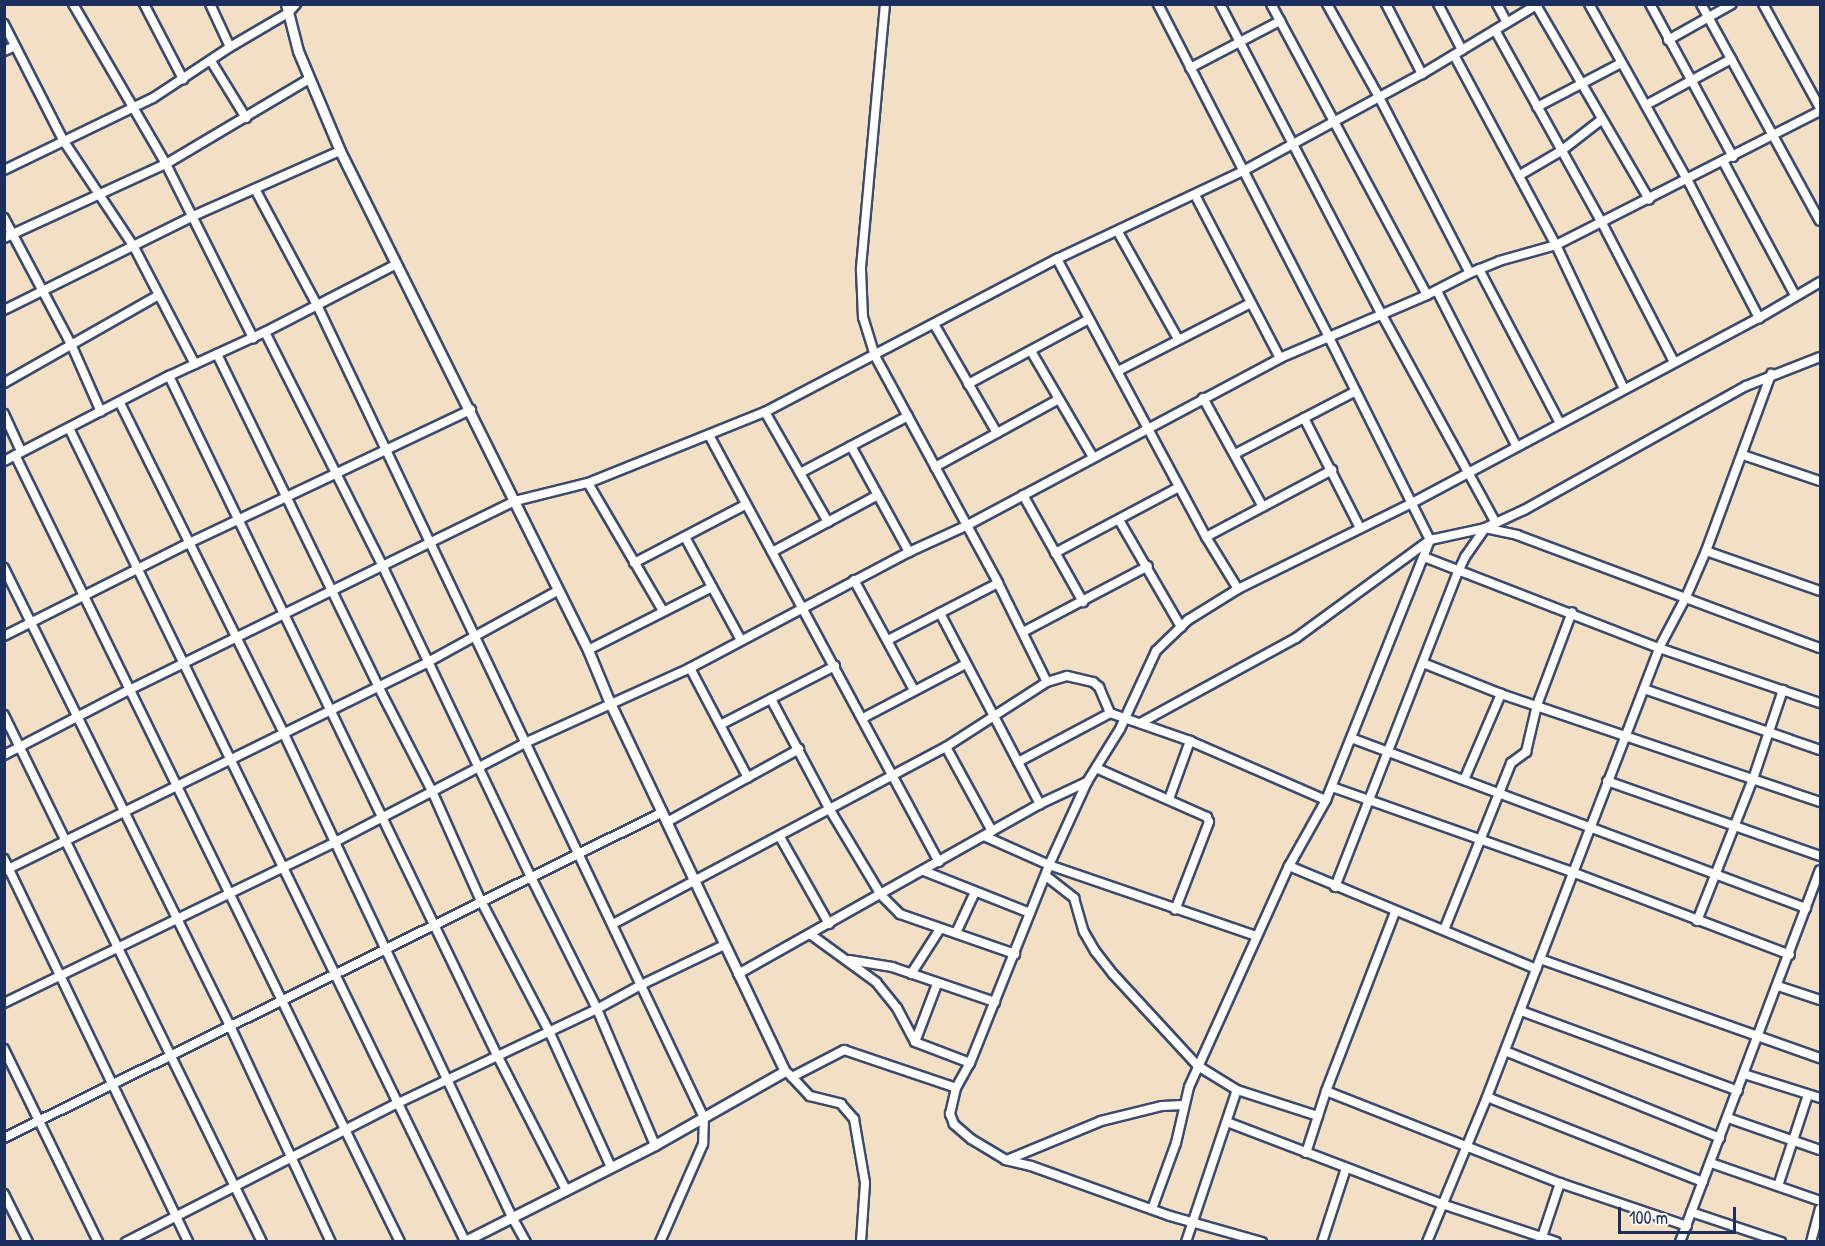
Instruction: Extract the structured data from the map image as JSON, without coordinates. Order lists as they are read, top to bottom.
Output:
{
  "scale_bar": "100 m"
}
